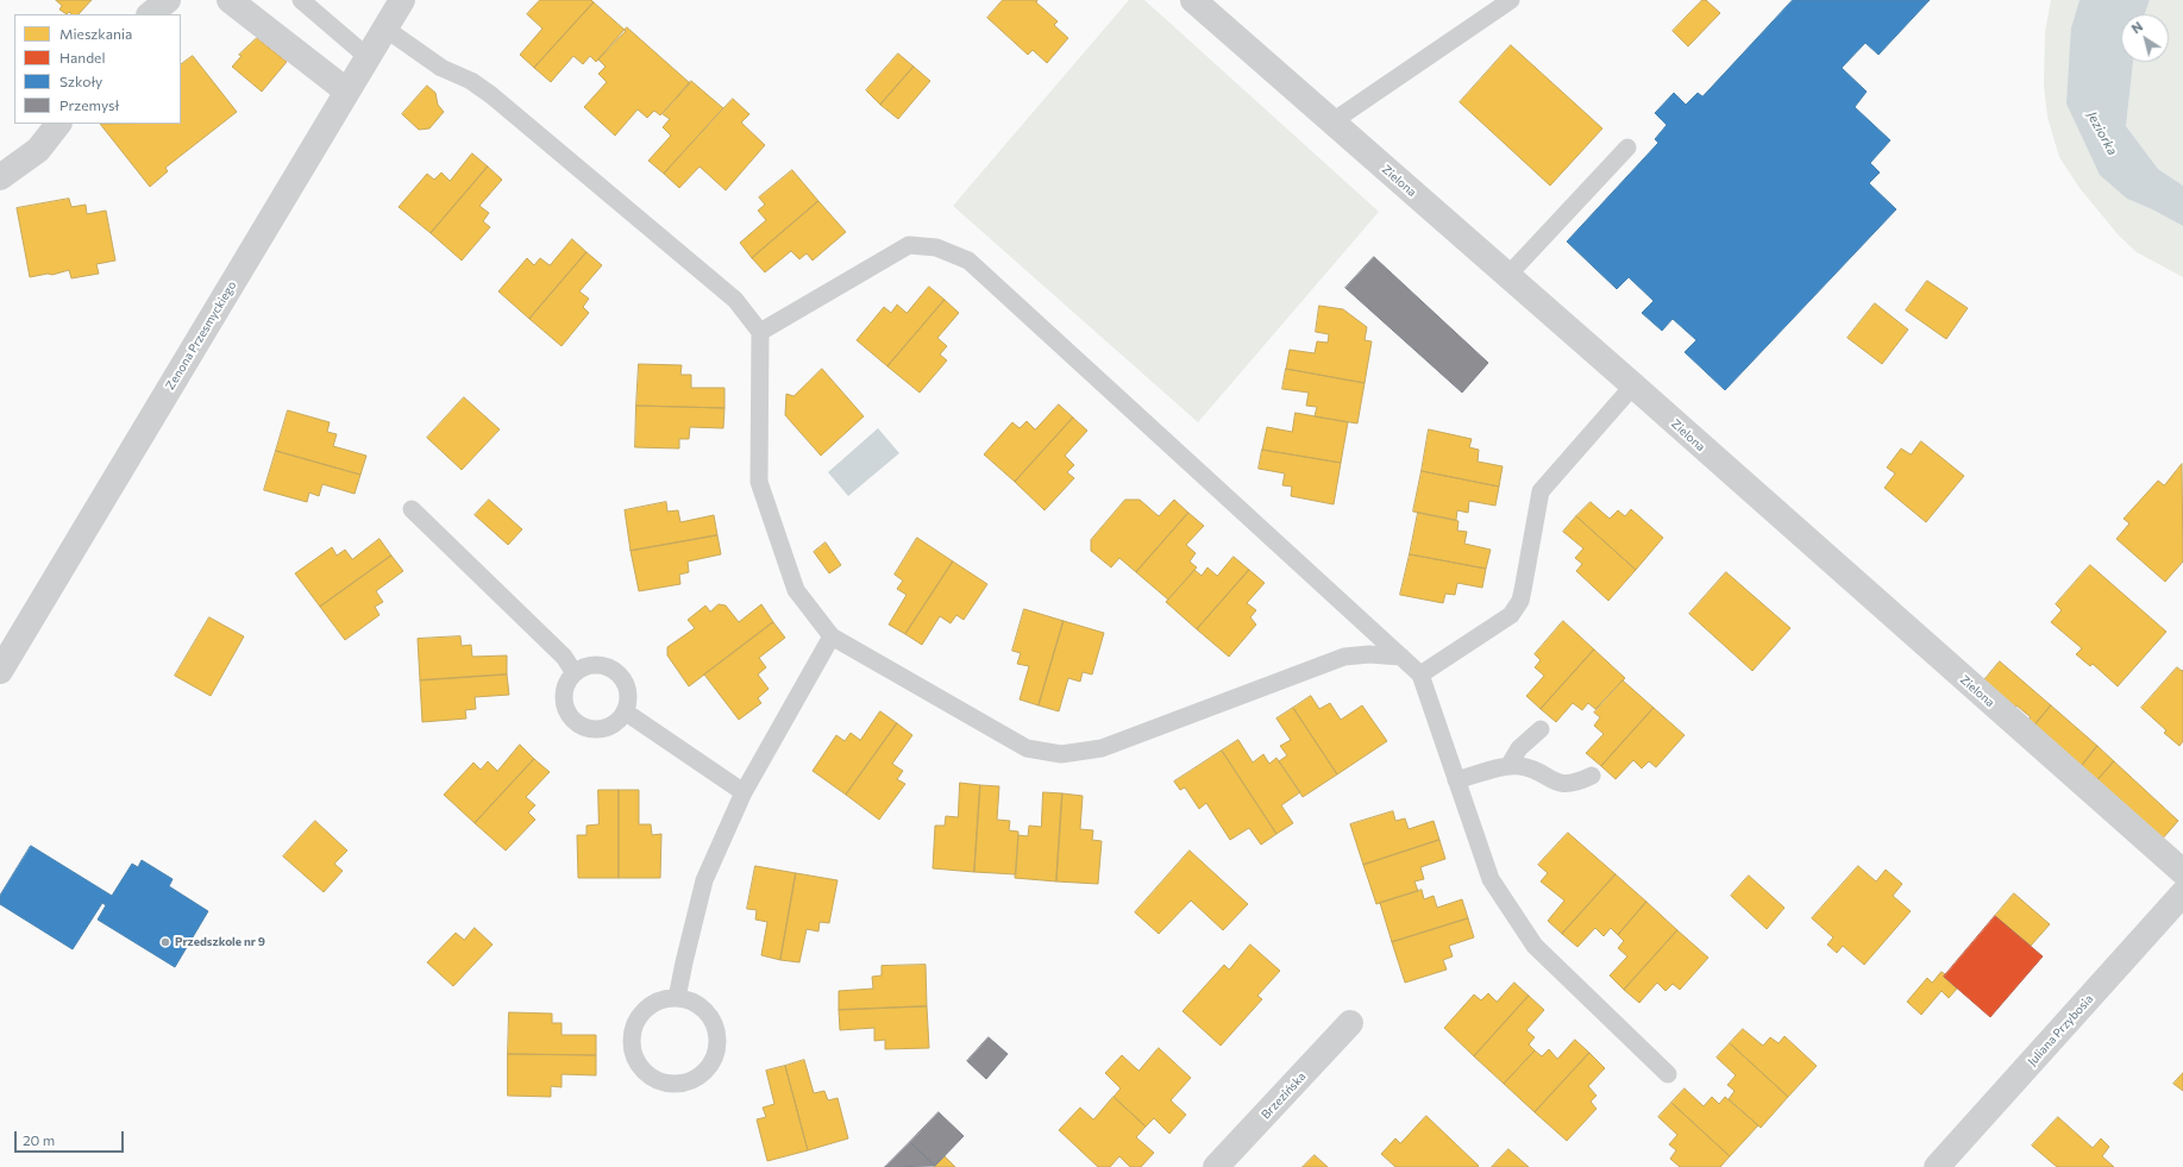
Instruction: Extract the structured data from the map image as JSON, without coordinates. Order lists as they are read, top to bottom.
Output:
{
  "streets": {
    "street": [
      "Zielona",
      "Zenona Przesmyckiego",
      "Juliana Przybosia",
      "Brzezińska"
    ]
  },
  "water": ["Jeziorka"],
  "places": ["Przedszkole nr 9"],
  "legend": [
    "Mieszkania",
    "Handel",
    "Szkoły",
    "Przemysł"
  ],
  "scale_bar": "20 m",
  "north": "top left"
}
